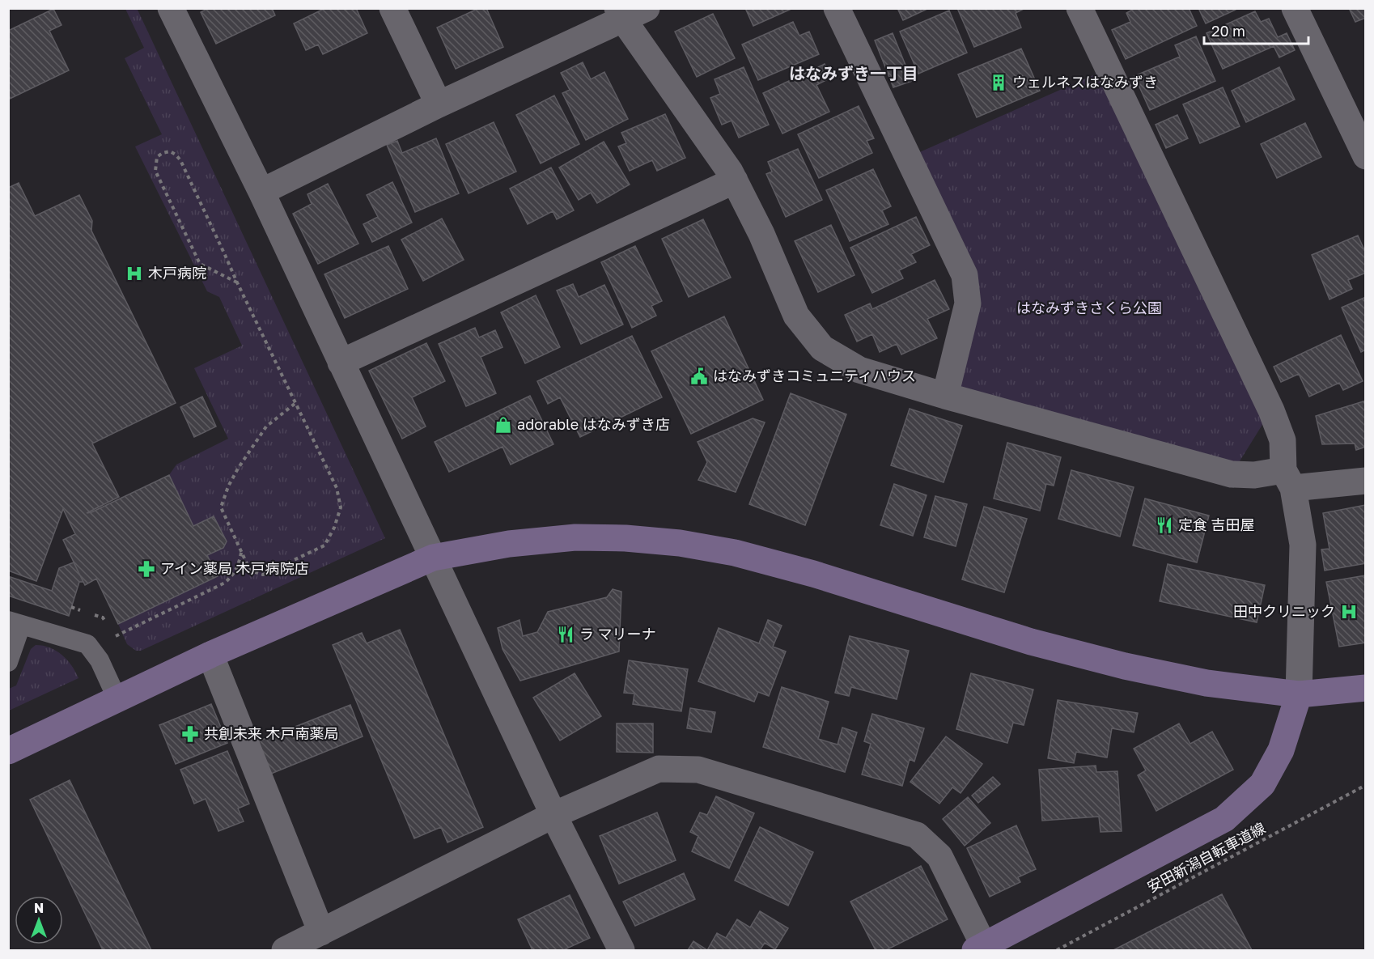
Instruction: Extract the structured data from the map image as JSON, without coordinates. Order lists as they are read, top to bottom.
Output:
{
  "streets": {
    "path": ["安田新潟自転車道線"]
  },
  "districts": ["はなみずき一丁目"],
  "parks": ["はなみずきさくら公園"],
  "places": {
    "building": ["ウェルネスはなみずき"],
    "hospital": ["木戸病院", "田中クリニック"],
    "public building": ["はなみずきコミュニティハウス"],
    "shop": ["adorable はなみずき店"],
    "restaurant": ["定食 吉田屋", "ラ マリーナ"],
    "pharmacy": ["アイン薬局 木戸病院店", "共創未来 木戸南薬局"]
  },
  "scale_bar": "20 m",
  "north": "top"
}
